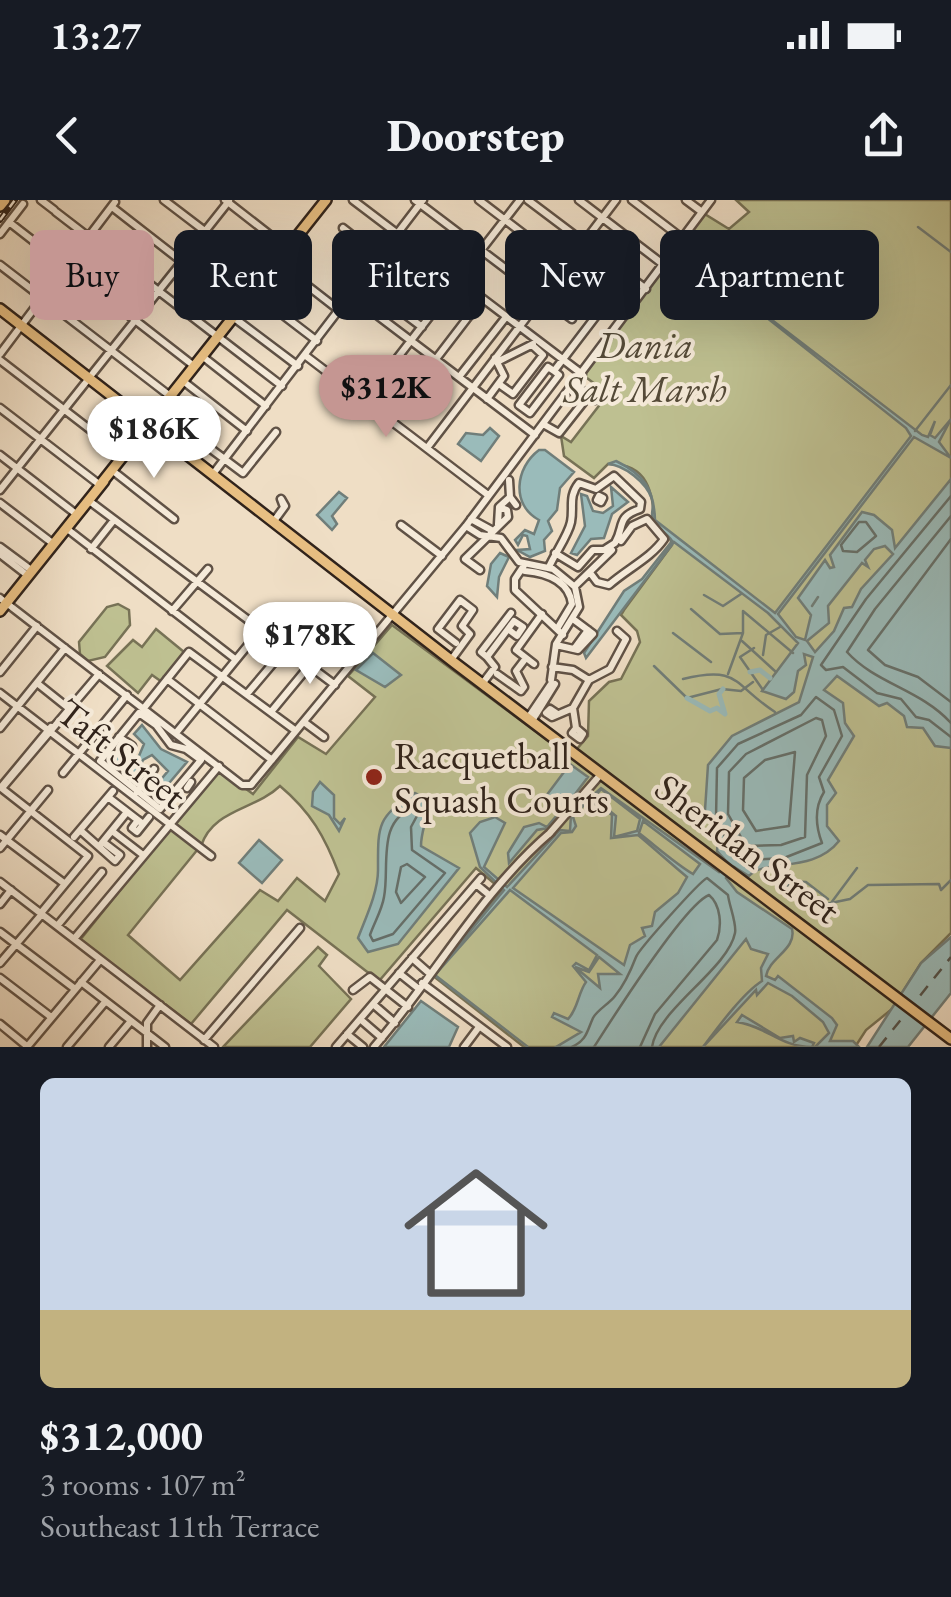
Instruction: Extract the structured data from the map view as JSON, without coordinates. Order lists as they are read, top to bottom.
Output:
{
  "streets": {
    "main road": ["Sheridan Street"],
    "street": ["Taft Street"]
  },
  "parks": ["Dania Salt Marsh"],
  "places": ["Racquetball Squash Courts"],
  "page": {
    "status": "13:27",
    "header": "Doorstep",
    "chip": [
      "Buy",
      "Rent",
      "Filters",
      "New",
      "Apartment"
    ],
    "price": ["$312K", "$186K", "$178K"],
    "list": [
      {
        "name": "$312,000",
        "note": "3 rooms · 107 m² · Southeast 11th Terrace"
      }
    ]
  }
}
